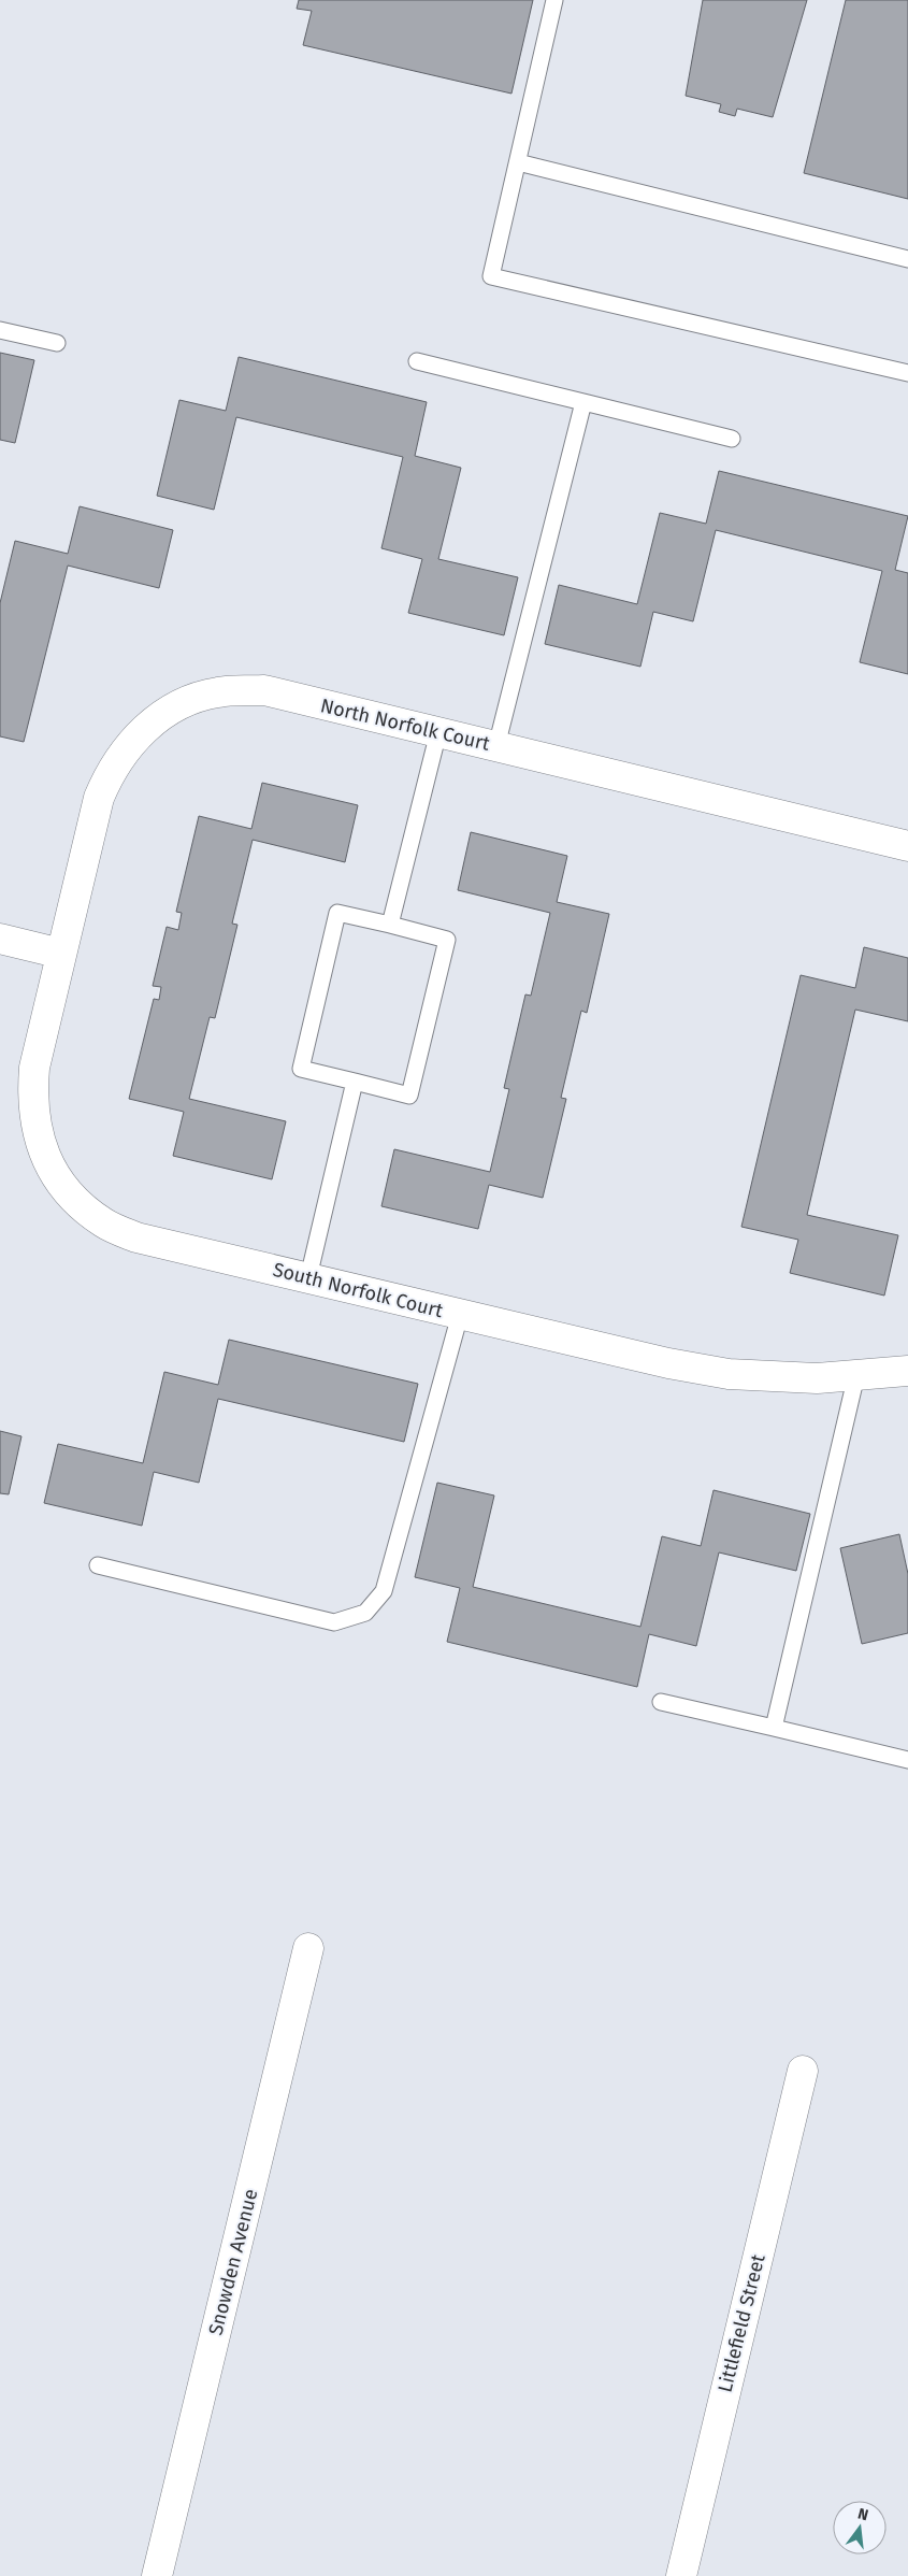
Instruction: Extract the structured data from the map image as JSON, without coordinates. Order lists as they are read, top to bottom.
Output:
{
  "streets": {
    "street": [
      "North Norfolk Court",
      "South Norfolk Court",
      "Snowden Avenue",
      "Littlefield Street"
    ]
  },
  "crossings": [
    ["North Norfolk Court", "South Norfolk Court"]
  ],
  "north": "top"
}
